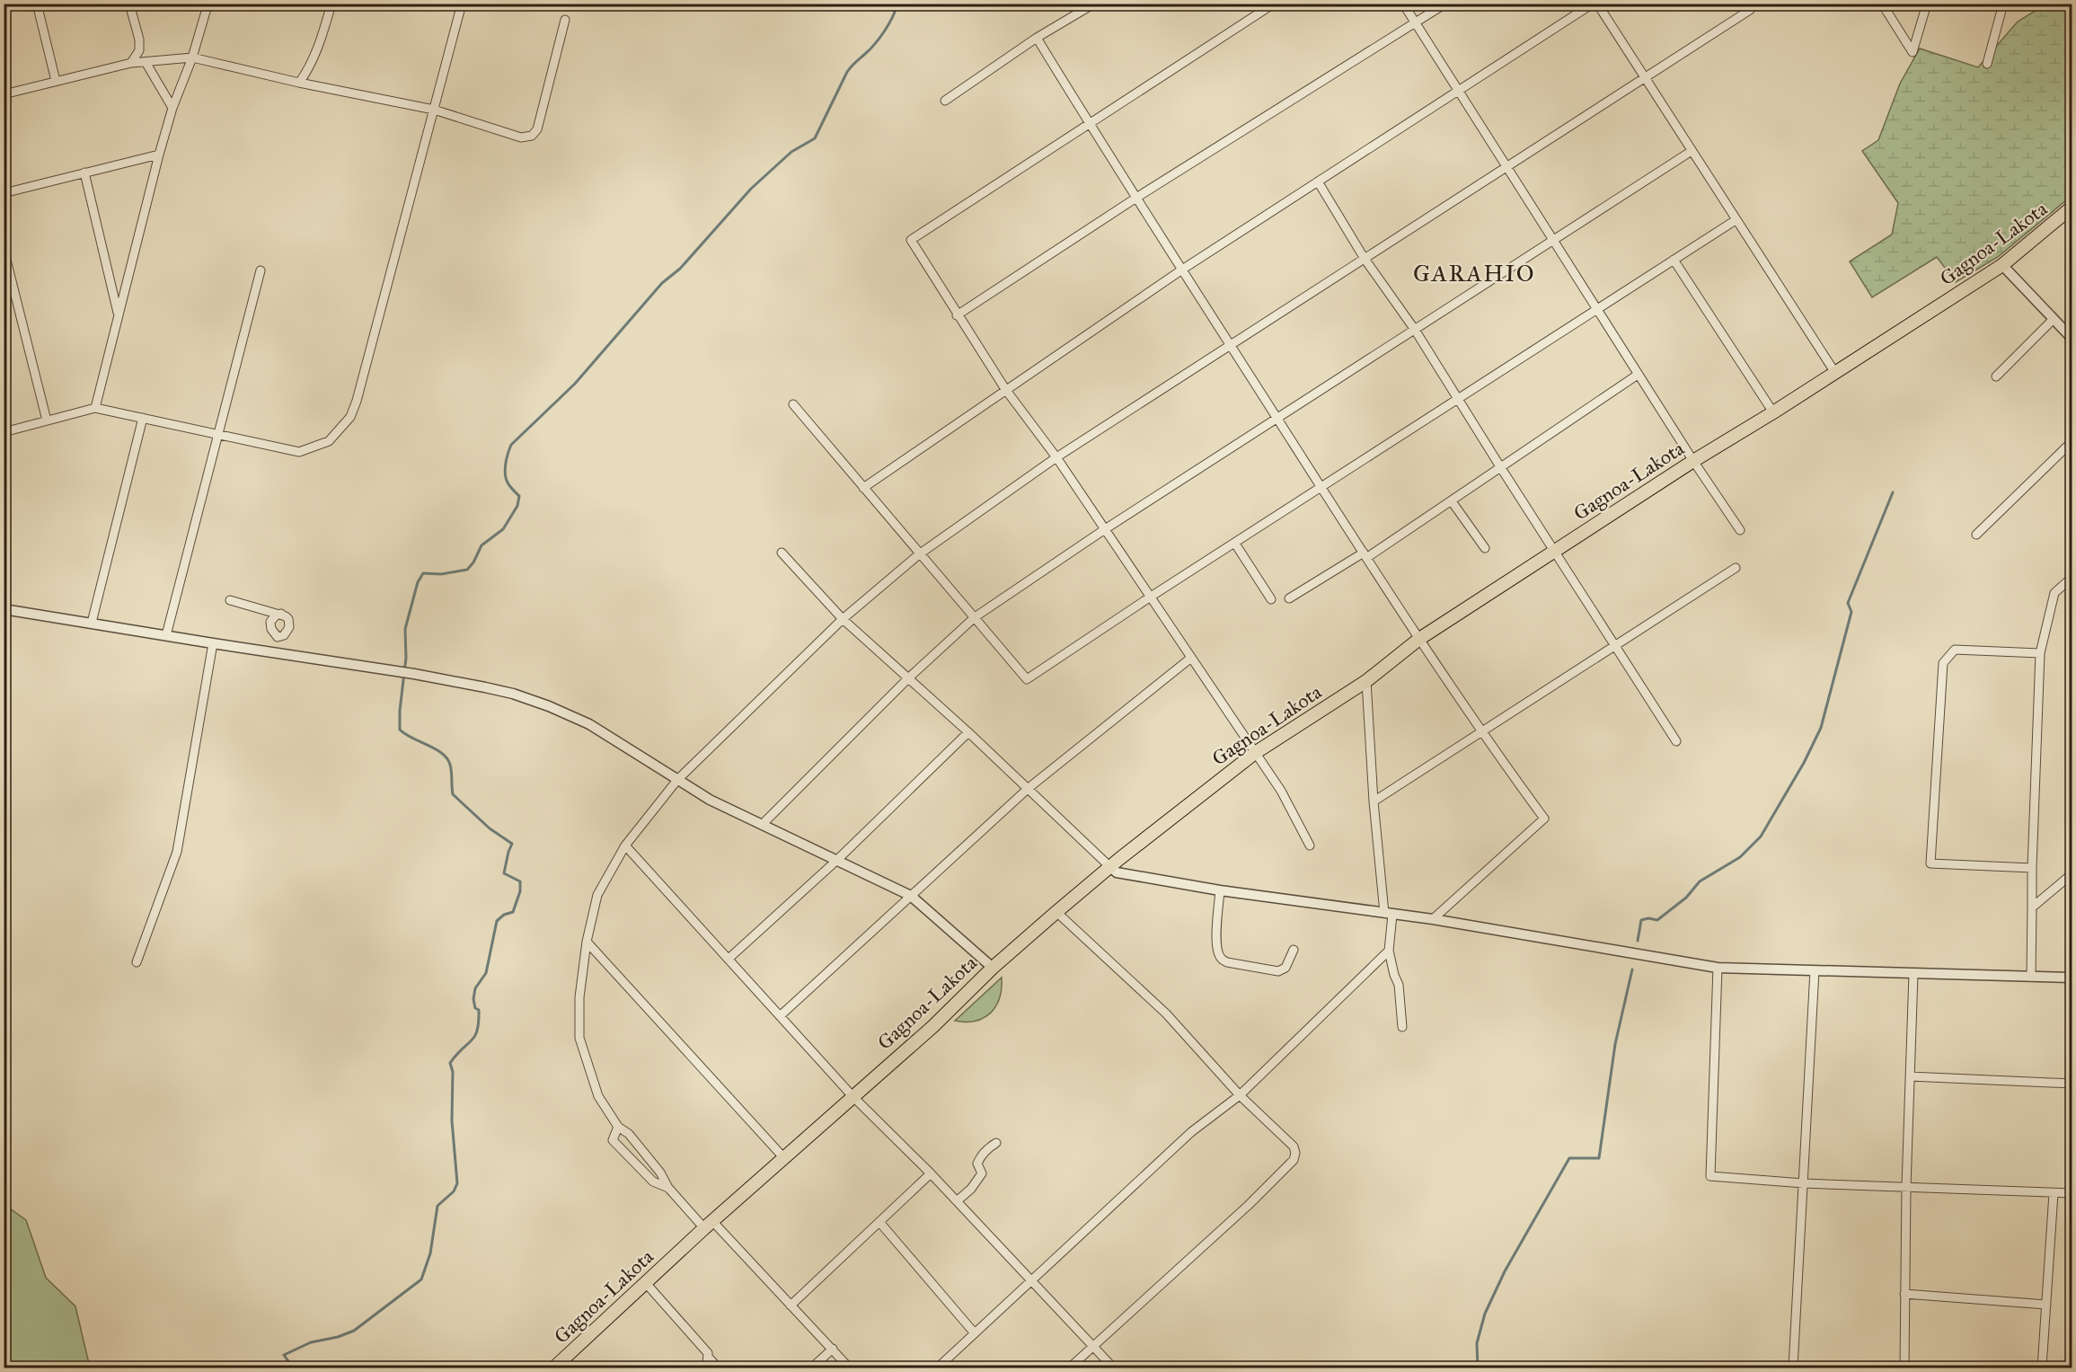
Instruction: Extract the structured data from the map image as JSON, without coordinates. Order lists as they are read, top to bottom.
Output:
{
  "streets": {
    "main road": ["Gagnoa-Lakota"]
  },
  "districts": ["GARAHIO"]
}
